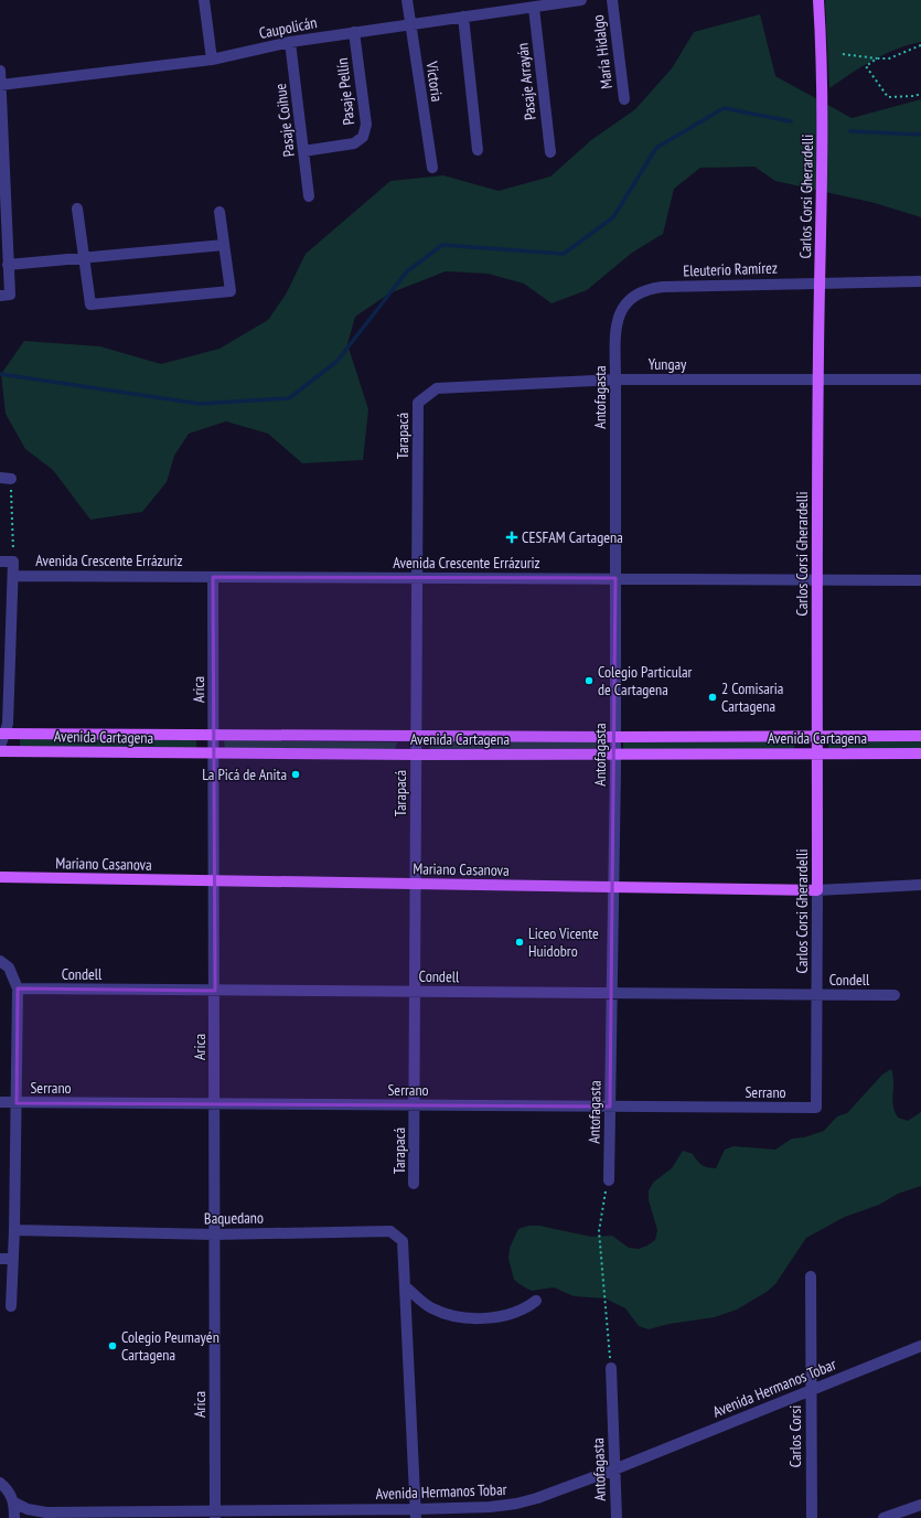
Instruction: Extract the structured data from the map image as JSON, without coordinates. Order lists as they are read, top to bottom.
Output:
{
  "streets": {
    "main road": ["Carlos Corsi Gherardelli", "Avenida Cartagena", "Mariano Casanova"],
    "street": [
      "Caupolicán",
      "María Hidalgo",
      "Victoria",
      "Pasaje Arrayán",
      "Pasaje Pellín",
      "Pasaje Coihue",
      "Eleuterio Ramírez",
      "Yungay",
      "Antofagasta",
      "Tarapacá",
      "Avenida Crescente Errázuriz",
      "Arica",
      "Condell",
      "Serrano",
      "Baquedano",
      "Avenida Hermanos Tobar",
      "Carlos Corsi"
    ]
  },
  "crossings": [
    ["Caupolicán", "Victoria"],
    ["Caupolicán", "Pasaje Arrayán"],
    ["Caupolicán", "Pasaje Pellín"],
    ["Caupolicán", "Pasaje Coihue"],
    ["Pasaje Pellín", "Pasaje Coihue"],
    ["Carlos Corsi Gherardelli", "Eleuterio Ramírez"],
    ["Carlos Corsi Gherardelli", "Yungay"],
    ["Carlos Corsi Gherardelli", "Avenida Crescente Errázuriz"],
    ["Carlos Corsi Gherardelli", "Avenida Cartagena"],
    ["Carlos Corsi Gherardelli", "Mariano Casanova"],
    ["Carlos Corsi Gherardelli", "Condell"],
    ["Carlos Corsi Gherardelli", "Serrano"],
    ["Eleuterio Ramírez", "Antofagasta"],
    ["Yungay", "Antofagasta"],
    ["Yungay", "Tarapacá"],
    ["Antofagasta", "Avenida Crescente Errázuriz"],
    ["Antofagasta", "Avenida Cartagena"],
    ["Antofagasta", "Mariano Casanova"],
    ["Antofagasta", "Condell"],
    ["Antofagasta", "Serrano"],
    ["Antofagasta", "Avenida Hermanos Tobar"],
    ["Tarapacá", "Avenida Crescente Errázuriz"],
    ["Tarapacá", "Avenida Cartagena"],
    ["Tarapacá", "Mariano Casanova"],
    ["Tarapacá", "Condell"],
    ["Tarapacá", "Serrano"],
    ["Avenida Crescente Errázuriz", "Arica"],
    ["Arica", "Avenida Cartagena"],
    ["Arica", "Mariano Casanova"],
    ["Arica", "Condell"],
    ["Arica", "Serrano"],
    ["Arica", "Baquedano"],
    ["Arica", "Avenida Hermanos Tobar"],
    ["Avenida Hermanos Tobar", "Carlos Corsi"]
  ],
  "places": {
    "health": ["CESFAM Cartagena"],
    "other": [
      "Colegio Particular de Cartagena",
      "2 Comisaria Cartagena",
      "La Picá de Anita",
      "Liceo Vicente Huidobro",
      "Colegio Peumayén Cartagena"
    ]
  }
}
